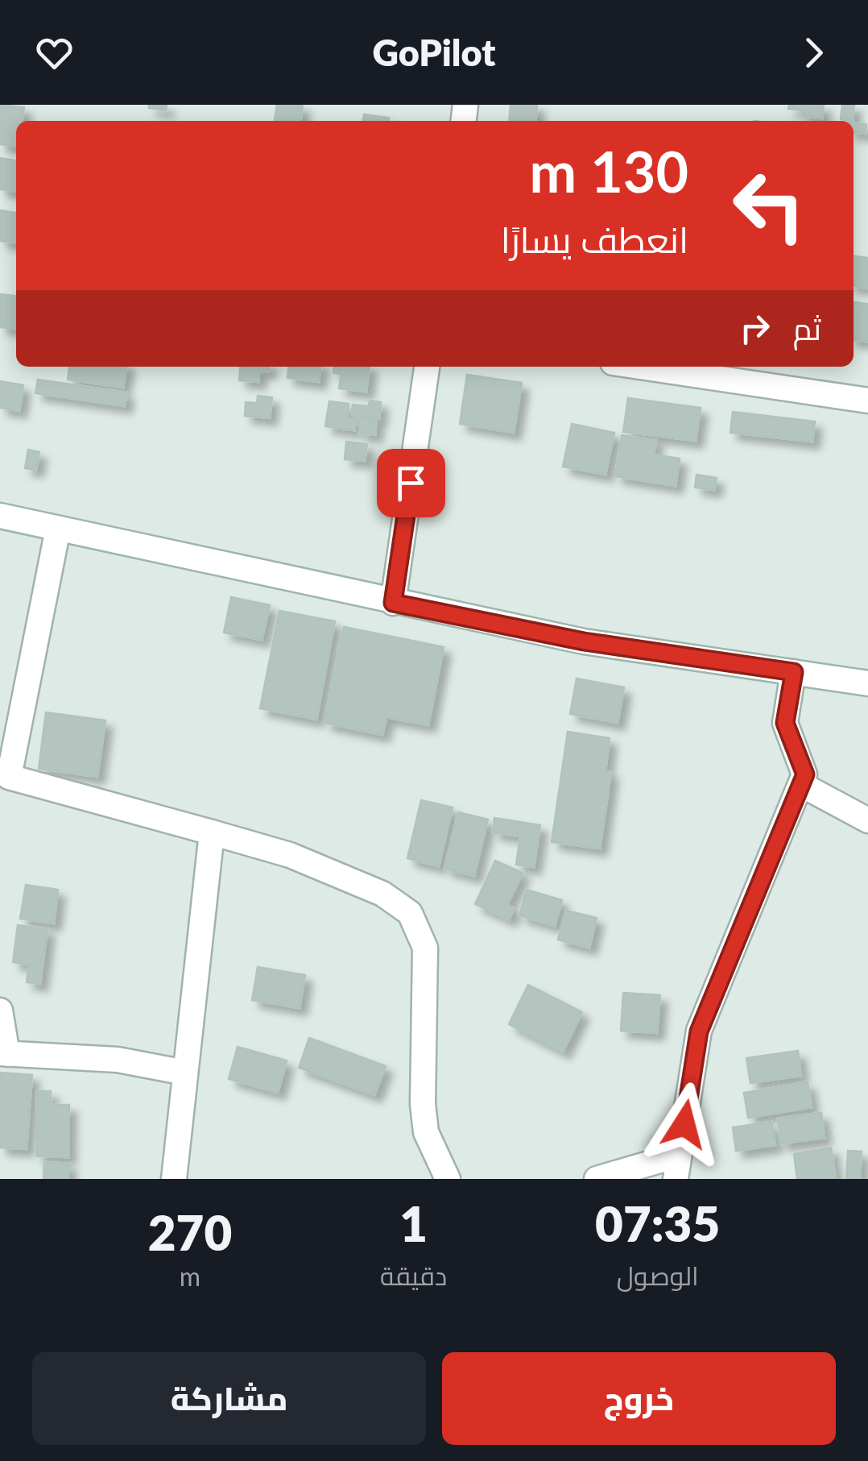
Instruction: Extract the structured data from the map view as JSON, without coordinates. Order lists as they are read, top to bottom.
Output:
{
  "page": {
    "header": "GoPilot",
    "turn": ["130 m", "انعطف يسارًا"],
    "then": "ثم",
    "eta": [
      "07:35",
      "الوصول",
      "1",
      "دقيقة",
      "270",
      "m"
    ],
    "buttons": ["خروج", "مشاركة"]
  }
}
